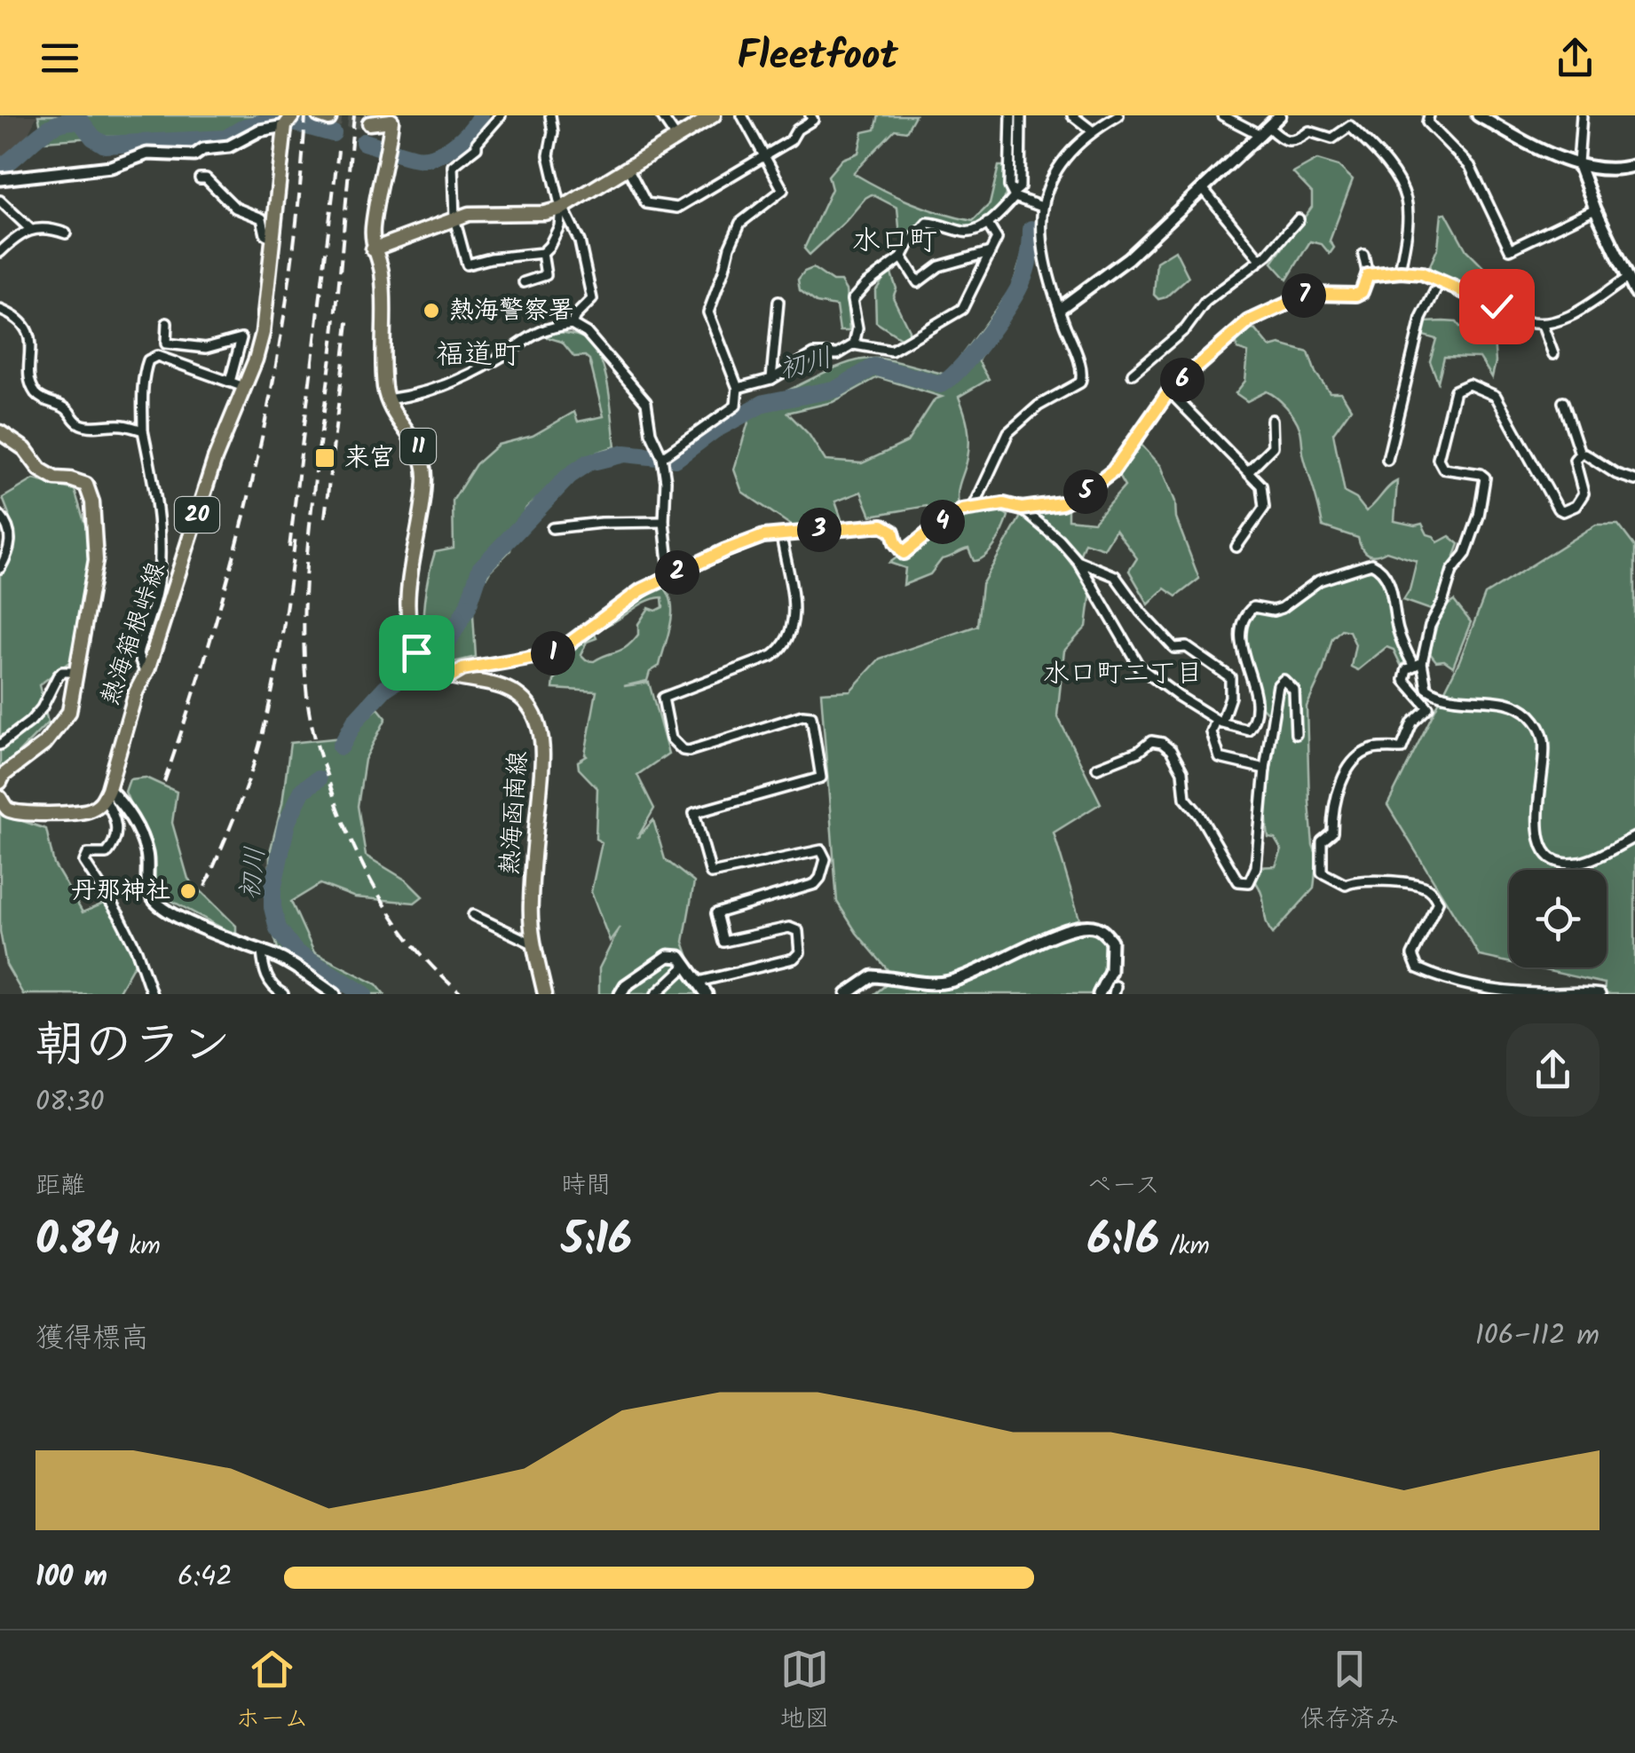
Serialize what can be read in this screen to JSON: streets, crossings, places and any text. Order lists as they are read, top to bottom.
{
  "streets": {
    "main road": [
      "11",
      "20",
      "熱海箱根峠線",
      "熱海函南線"
    ]
  },
  "districts": ["水口町", "福道町", "水口町二丁目"],
  "water": ["初川"],
  "places": {
    "other": ["熱海警察署", "丹那神社"],
    "transit": ["来宮"]
  },
  "page": {
    "header": "Fleetfoot",
    "pins": [
      "7",
      "6",
      "5",
      "4",
      "3",
      "2",
      "1"
    ],
    "heading": ["朝のラン", "08:30"],
    "stats": [
      ["距離", "0.84 km"],
      ["時間", "5:16"],
      ["ペース", "6:16 /km"]
    ],
    "chart": ["獲得標高", "106–112 m"],
    "list": [
      {
        "name": "100 m",
        "note": "6:42"
      }
    ],
    "tabs": ["ホーム", "地図", "保存済み"]
  }
}
